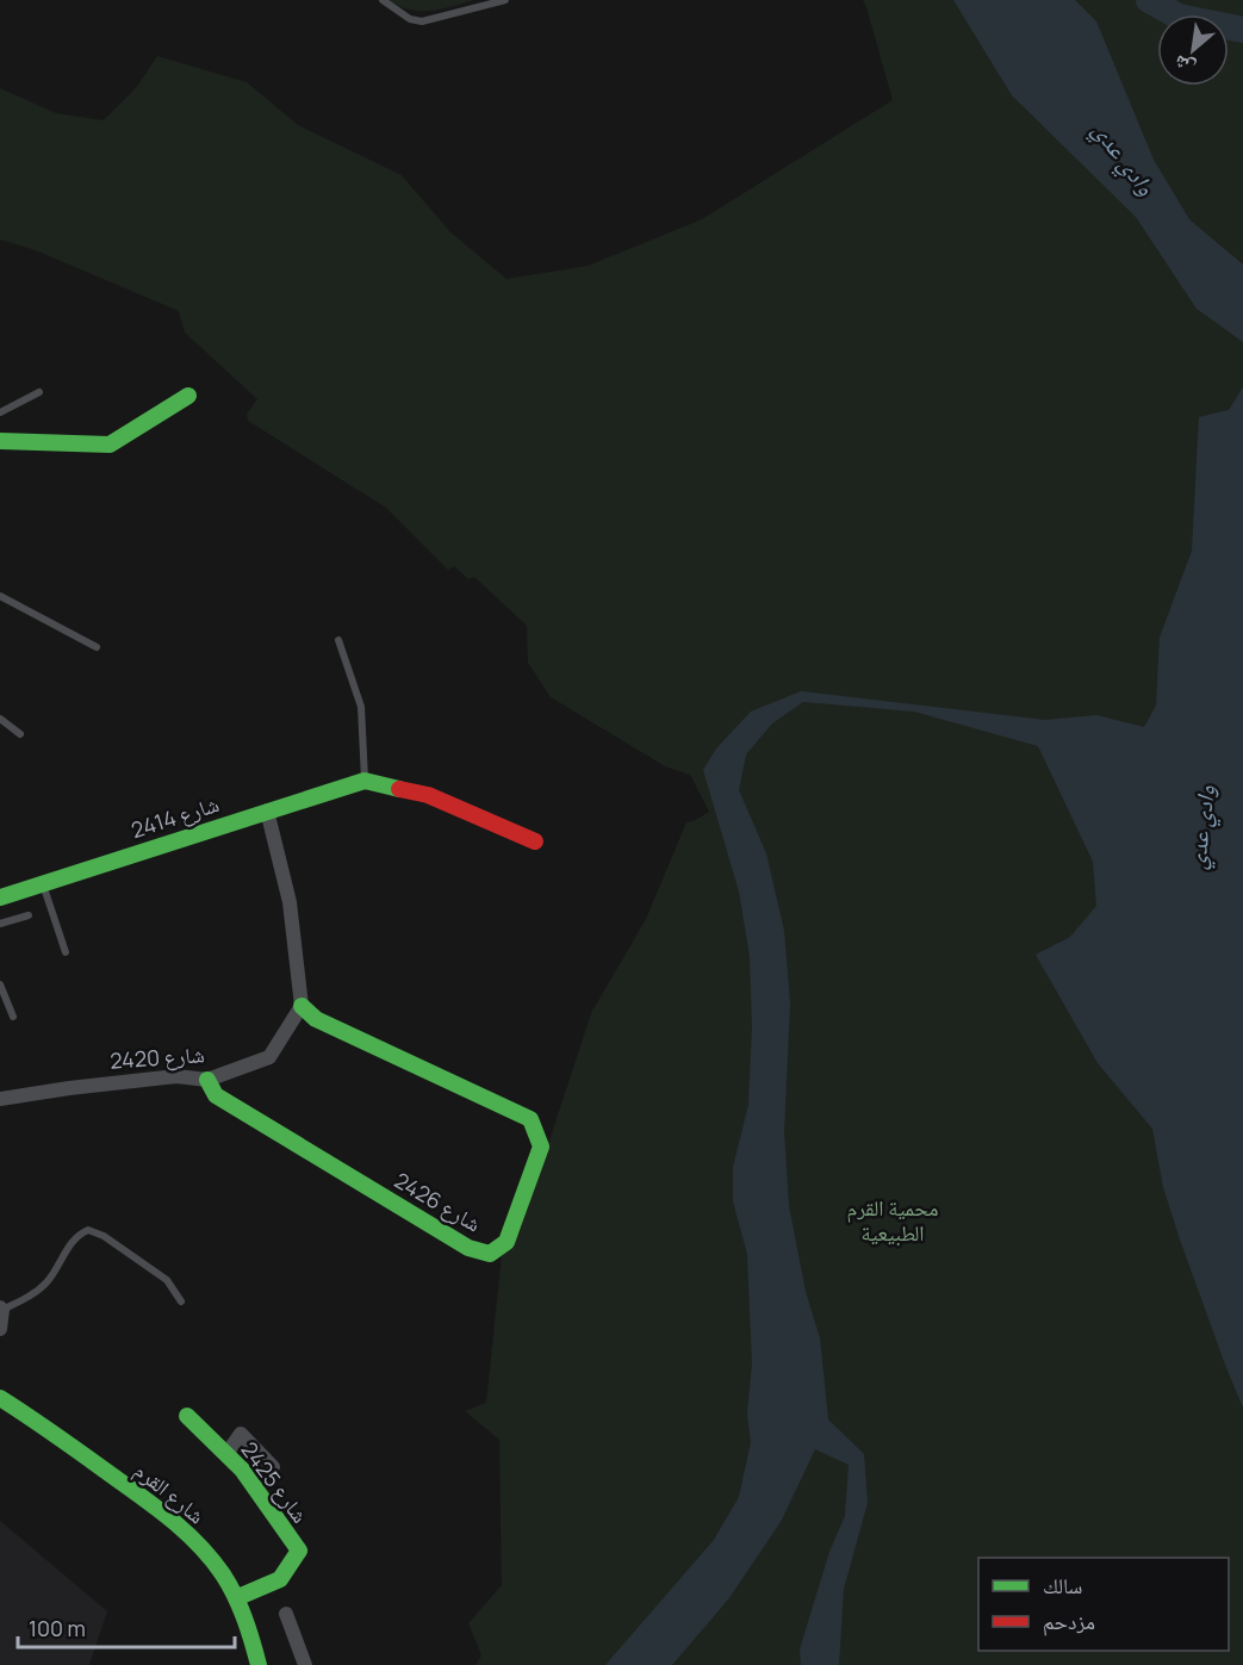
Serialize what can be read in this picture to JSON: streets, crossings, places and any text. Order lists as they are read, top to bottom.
{
  "streets": {
    "street": [
      "2414 شارع",
      "2420 شارع",
      "2426 شارع",
      "2425 شارع",
      "شارع القرم"
    ]
  },
  "crossings": [
    ["2420 شارع", "2426 شارع"],
    ["2425 شارع", "شارع القرم"]
  ],
  "water": ["وادي عدي"],
  "parks": ["محمية القرم الطبيعية"],
  "legend": ["سالك", "مزدحم"],
  "scale_bar": "100 m",
  "north": "bottom left"
}
